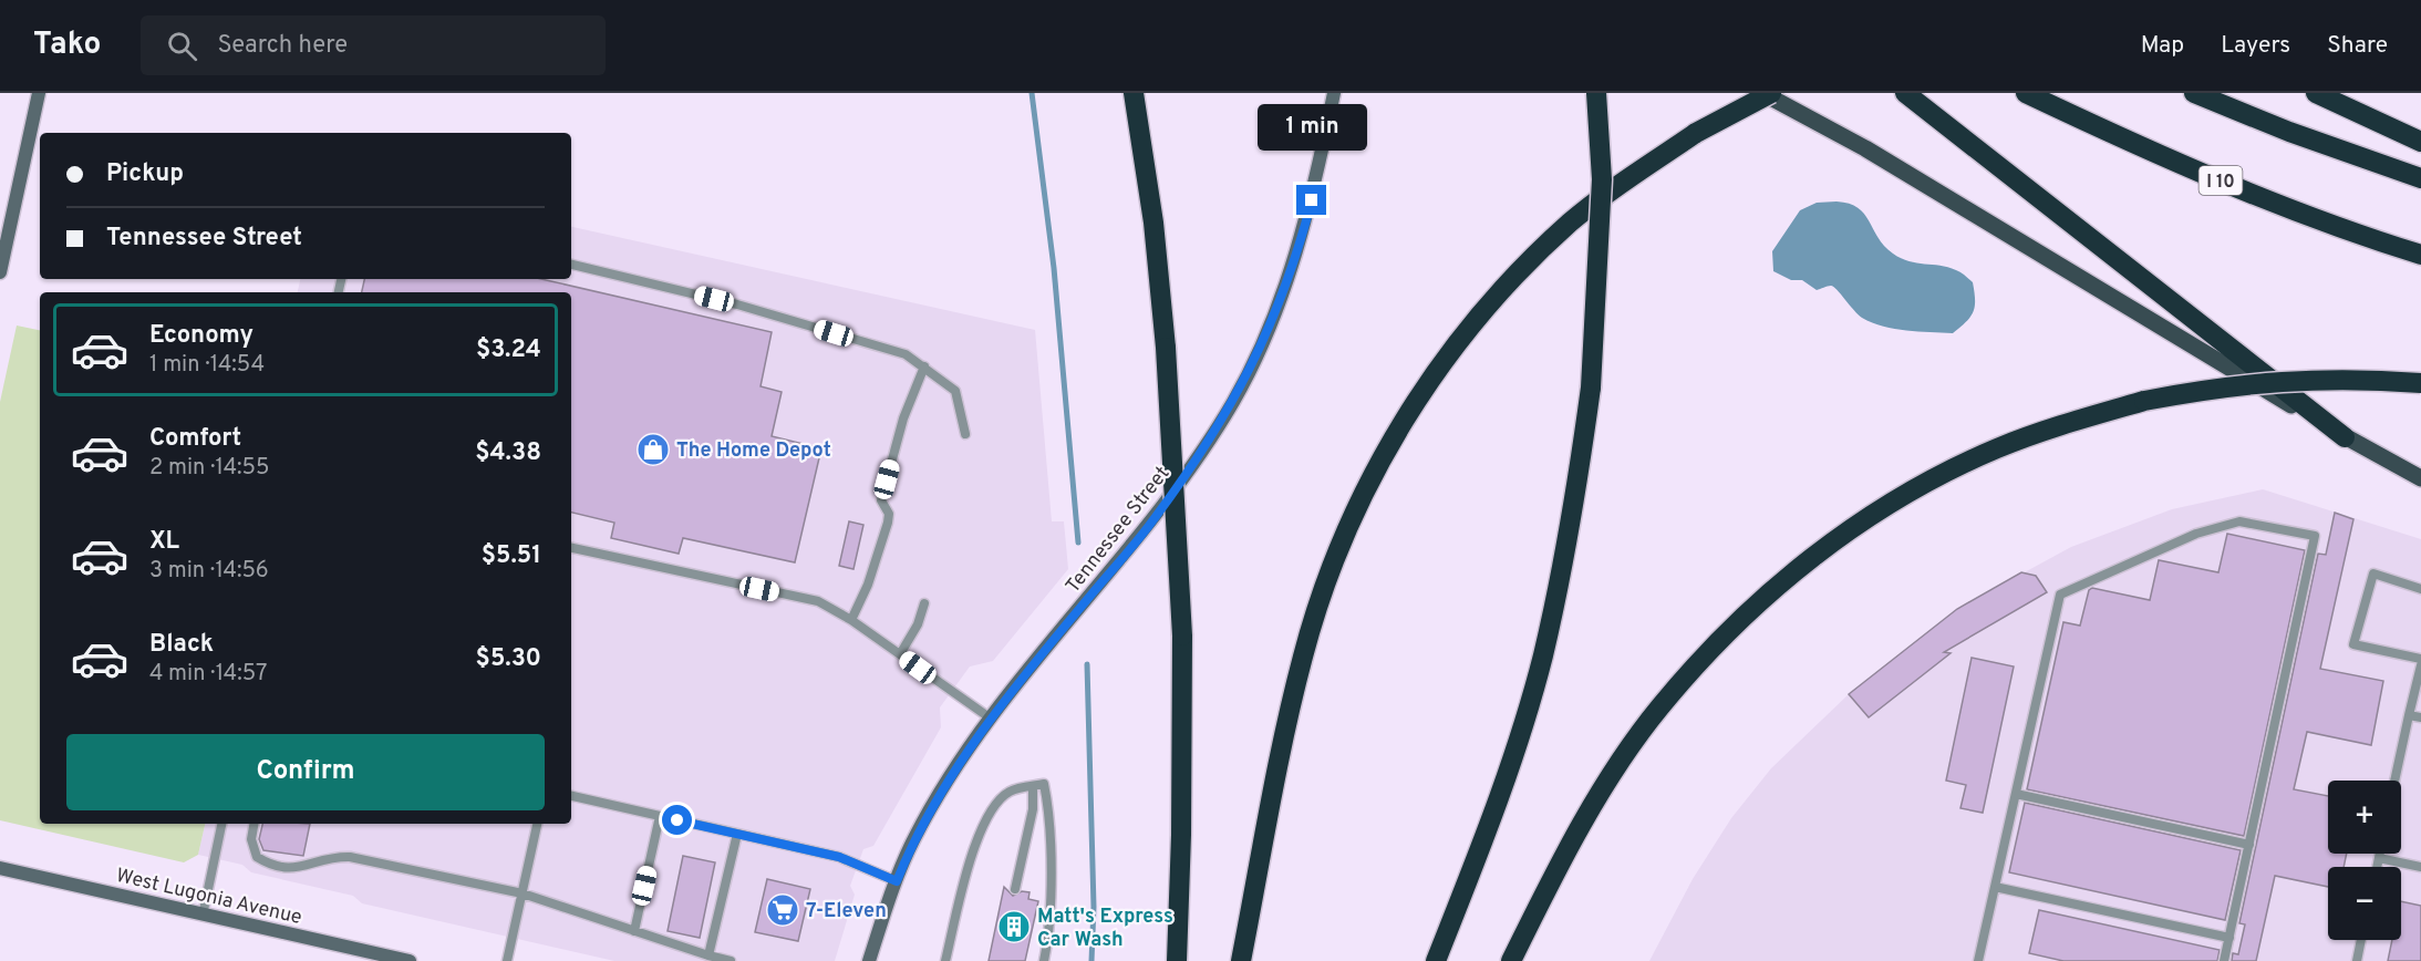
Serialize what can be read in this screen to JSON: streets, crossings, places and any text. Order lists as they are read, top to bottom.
{
  "streets": {
    "highway": ["I 10"],
    "main road": ["Tennessee Street", "West Lugonia Avenue"]
  },
  "places": {
    "shop": ["The Home Depot"],
    "supermarket": ["7-Eleven"],
    "building": ["Matt's Express Car Wash"]
  },
  "page": {
    "header": "Tako",
    "search": "Search here",
    "nav": ["Map", "Layers", "Share"],
    "bubble": "1 min",
    "banner": ["Pickup", "Tennessee Street"],
    "list": [
      {
        "name": "Economy",
        "note": "1 min · 14:54",
        "value": "$3.24"
      },
      {
        "name": "Comfort",
        "note": "2 min · 14:55",
        "value": "$4.38"
      },
      {
        "name": "XL",
        "note": "3 min · 14:56",
        "value": "$5.51"
      },
      {
        "name": "Black",
        "note": "4 min · 14:57",
        "value": "$5.30"
      }
    ],
    "buttons": "Confirm",
    "map_buttons": ["+", "−"]
  }
}
